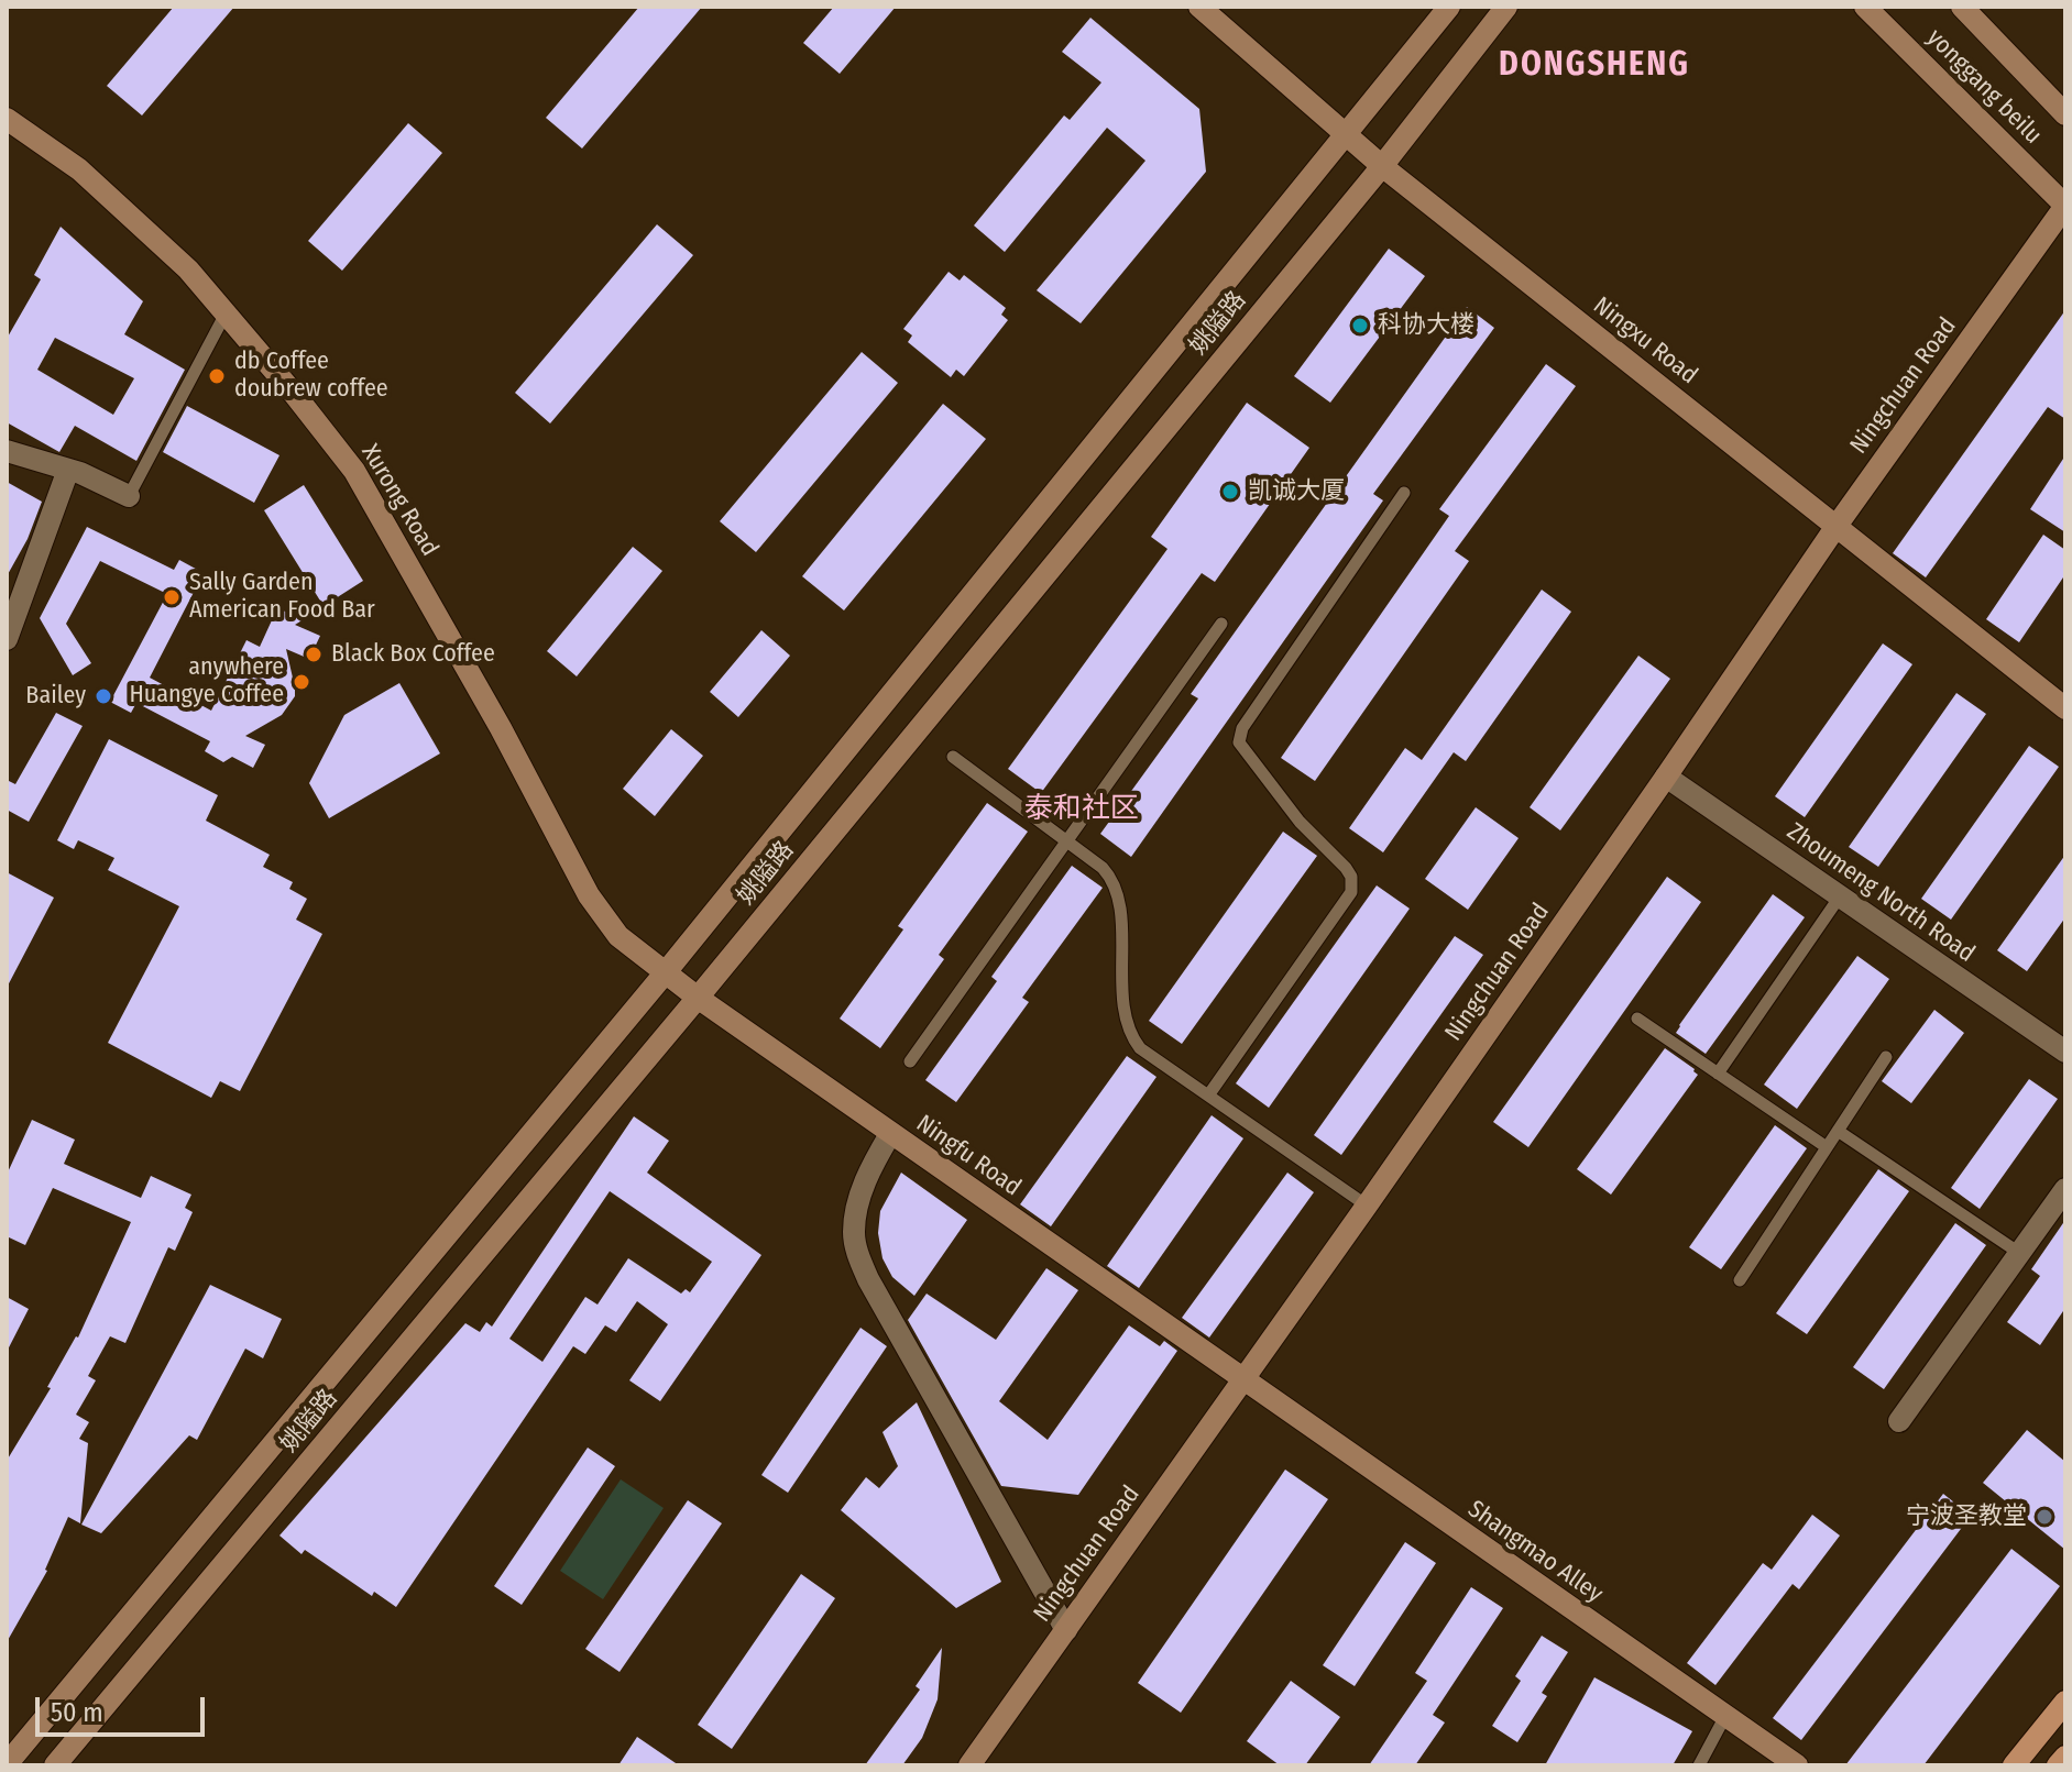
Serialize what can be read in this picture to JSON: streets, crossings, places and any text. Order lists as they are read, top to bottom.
{
  "streets": {
    "street": [
      "yonggang beilu",
      "姚隘路",
      "Ningxu Road",
      "Ningchuan Road",
      "Xurong Road",
      "Zhoumeng North Road",
      "Ningfu Road",
      "Shangmao Alley"
    ]
  },
  "crossings": [
    ["yonggang beilu", "Ningchuan Road"],
    ["姚隘路", "Ningxu Road"],
    ["姚隘路", "Xurong Road"],
    ["姚隘路", "Ningfu Road"],
    ["Ningxu Road", "Ningchuan Road"],
    ["Ningchuan Road", "Zhoumeng North Road"],
    ["Ningchuan Road", "Ningfu Road"],
    ["Ningchuan Road", "Shangmao Alley"],
    ["Xurong Road", "Ningfu Road"],
    ["Ningfu Road", "Shangmao Alley"]
  ],
  "districts": ["DONGSHENG", "泰和社区"],
  "places": [
    "科协大楼",
    "db Coffee doubrew coffee",
    "凯诚大厦",
    "Sally Garden American Food Bar",
    "Black Box Coffee",
    "anywhere Huangye Coffee",
    "Bailey",
    "宁波圣教堂"
  ],
  "scale_bar": "50 m"
}
